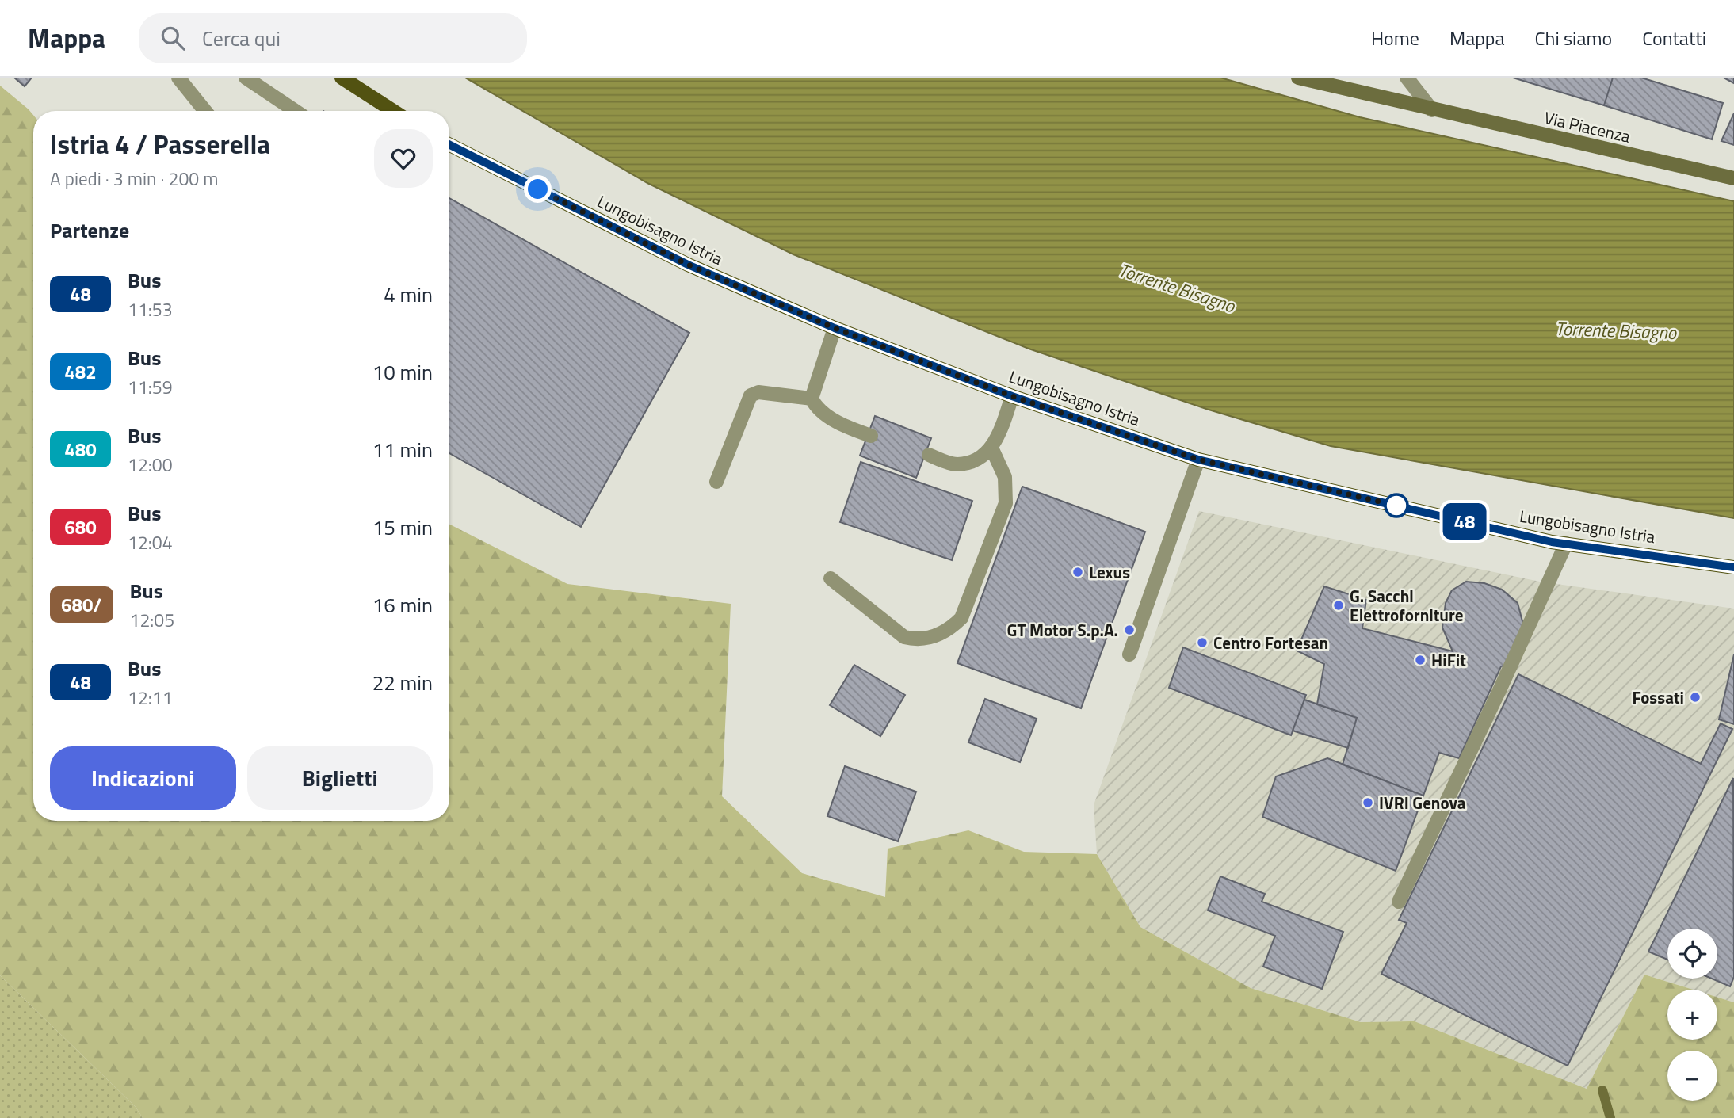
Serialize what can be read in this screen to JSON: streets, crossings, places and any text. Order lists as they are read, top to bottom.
{
  "streets": {
    "main road": ["Via Piacenza", "Lungobisagno Istria"]
  },
  "water": ["Torrente Bisagno"],
  "places": [
    "Lexus",
    "G. Sacchi Elettroforniture",
    "GT Motor S.p.A.",
    "Centro Fortesan",
    "HiFit",
    "Fossati",
    "IVRI Genova"
  ],
  "lines": ["bus line 48"],
  "page": {
    "header": "Mappa",
    "search": "Cerca qui",
    "nav": [
      "Home",
      "Mappa",
      "Chi siamo",
      "Contatti"
    ],
    "on_map": "48",
    "heading": [
      ["Istria 4 / Passerella", "A piedi · 3 min · 200 m"],
      "Partenze"
    ],
    "list": [
      {
        "mark": "48",
        "name": "Bus",
        "note": "11:53",
        "value": "4 min"
      },
      {
        "mark": "482",
        "name": "Bus",
        "note": "11:59",
        "value": "10 min"
      },
      {
        "mark": "480",
        "name": "Bus",
        "note": "12:00",
        "value": "11 min"
      },
      {
        "mark": "680",
        "name": "Bus",
        "note": "12:04",
        "value": "15 min"
      },
      {
        "mark": "680/",
        "name": "Bus",
        "note": "12:05",
        "value": "16 min"
      },
      {
        "mark": "48",
        "name": "Bus",
        "note": "12:11",
        "value": "22 min"
      }
    ],
    "buttons": ["Indicazioni", "Biglietti"],
    "map_buttons": ["+", "−"]
  }
}
